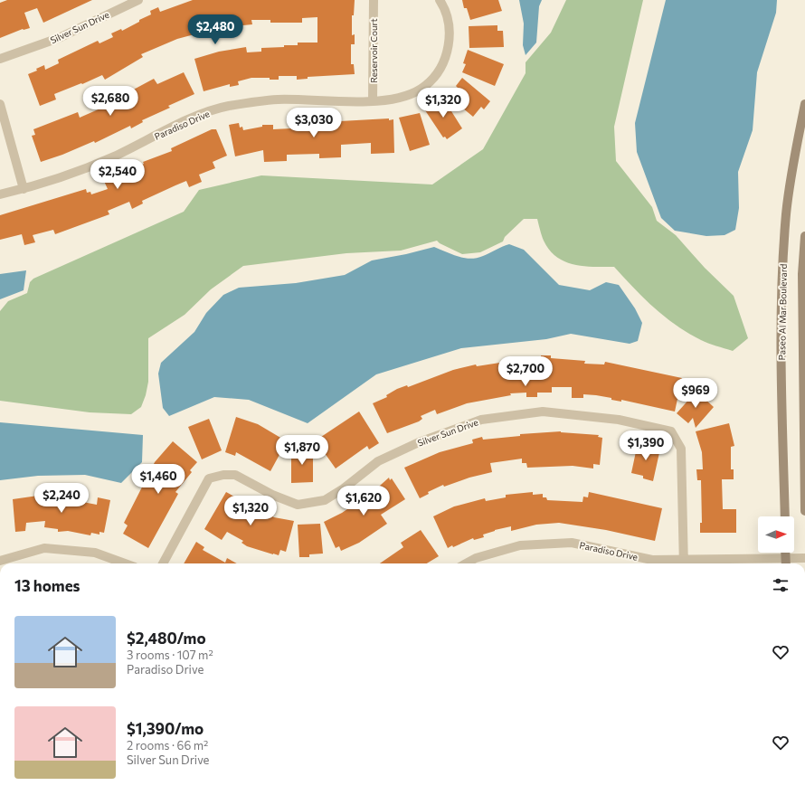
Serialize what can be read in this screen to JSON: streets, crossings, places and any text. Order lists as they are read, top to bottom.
{
  "streets": {
    "main road": ["Paseo Al Mar Boulevard"],
    "street": ["Silver Sun Drive", "Reservoir Court", "Paradiso Drive"]
  },
  "crossings": [
    ["Silver Sun Drive", "Paradiso Drive"],
    ["Reservoir Court", "Paradiso Drive"]
  ],
  "north": "right",
  "page": {
    "price": [
      "$2,480",
      "$2,680",
      "$1,320",
      "$3,030",
      "$2,540",
      "$2,700",
      "$969",
      "$1,390",
      "$1,870",
      "$1,460",
      "$2,240",
      "$1,620",
      "$1,320"
    ],
    "heading": "13 homes",
    "list": [
      {
        "name": "$2,480/mo",
        "note": "3 rooms · 107 m² · Paradiso Drive"
      },
      {
        "name": "$1,390/mo",
        "note": "2 rooms · 66 m² · Silver Sun Drive"
      }
    ]
  }
}
